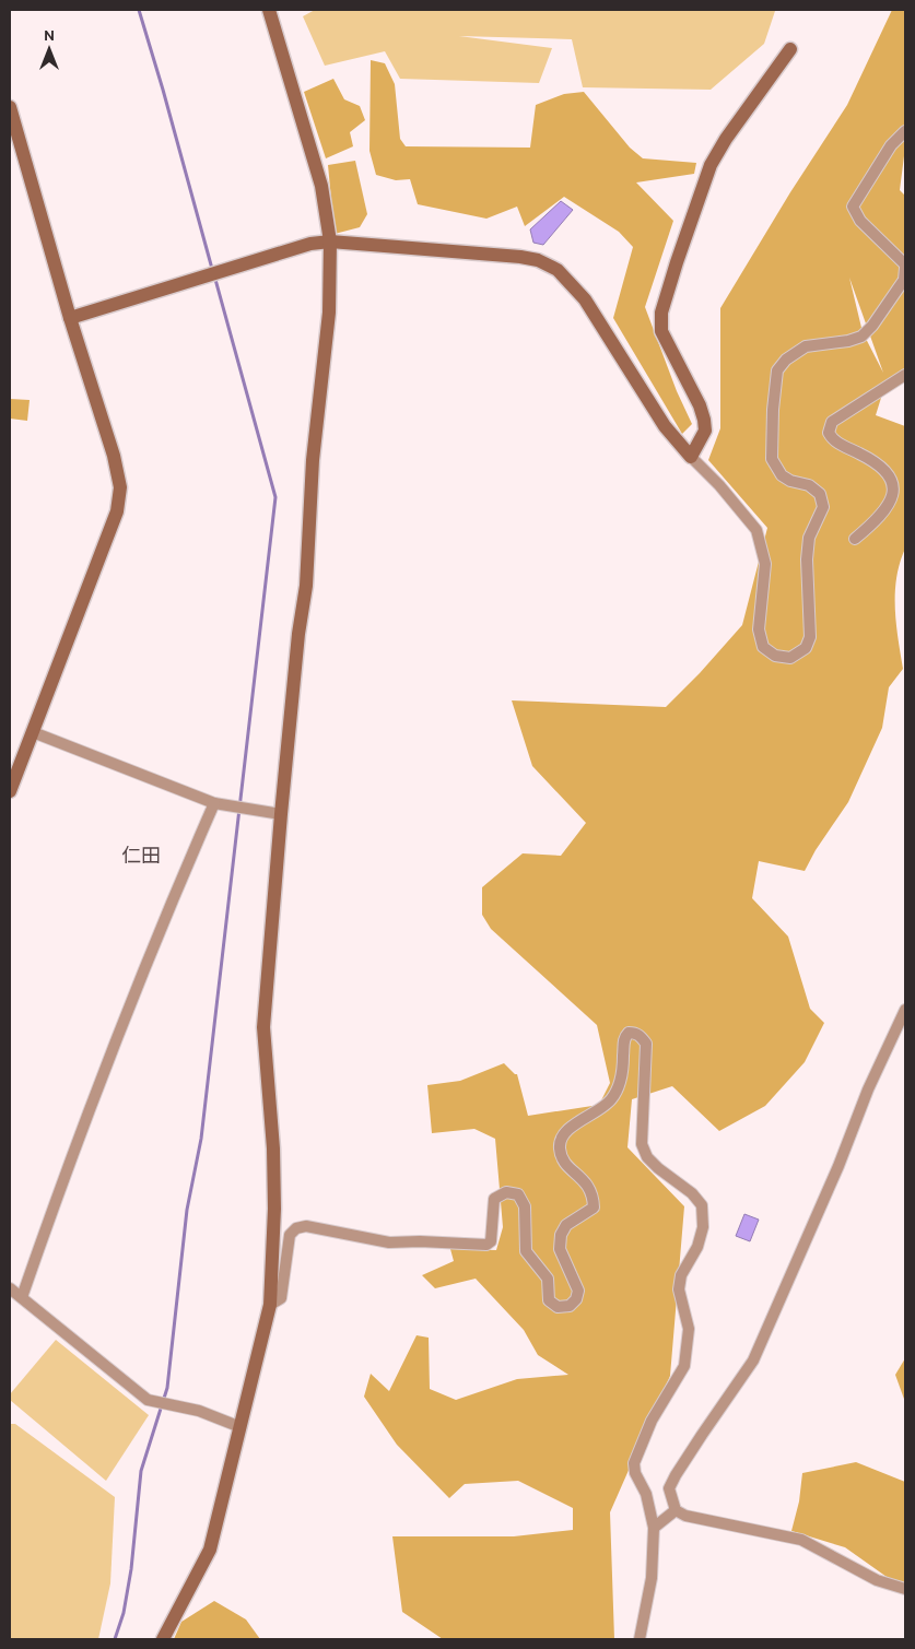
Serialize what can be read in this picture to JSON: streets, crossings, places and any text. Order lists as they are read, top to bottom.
{
  "districts": ["仁田"],
  "north": "top"
}
